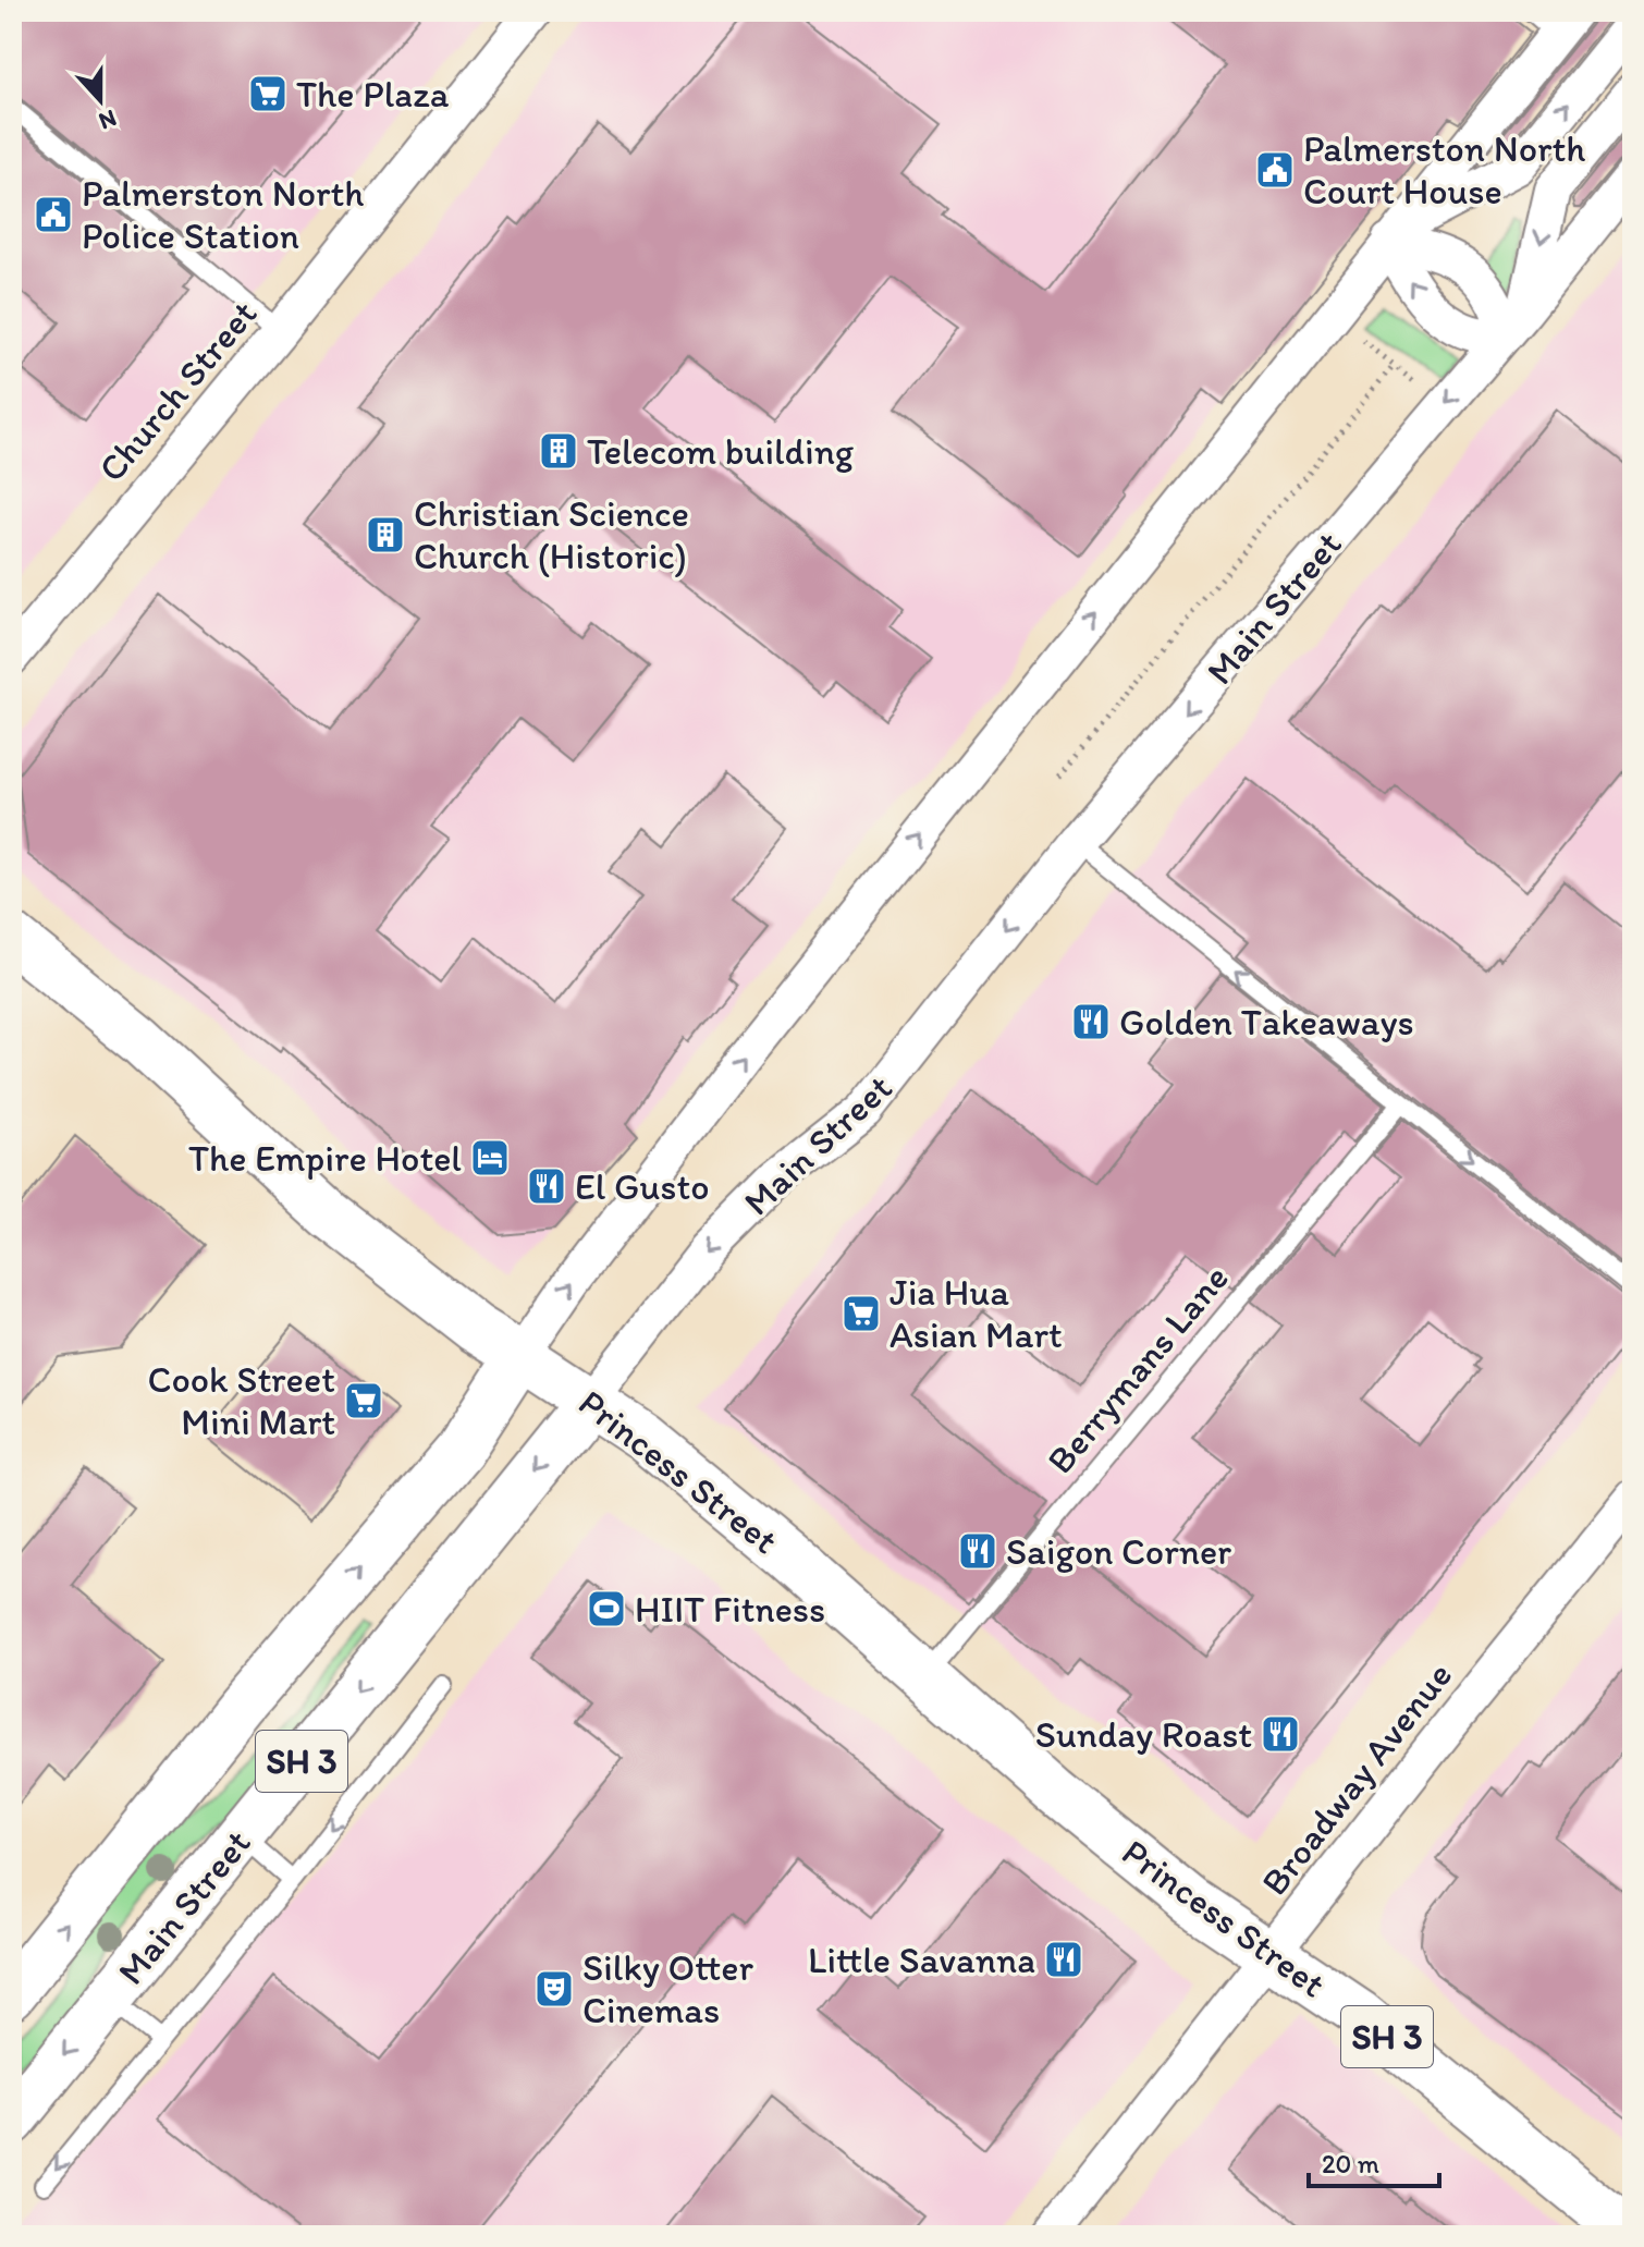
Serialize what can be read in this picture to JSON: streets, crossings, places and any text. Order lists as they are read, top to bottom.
{
  "streets": {
    "main road": ["Main Street", "Princess Street", "SH 3"],
    "street": ["Church Street", "Broadway Avenue"],
    "lane": ["Berrymans Lane"]
  },
  "crossings": [
    ["Main Street", "Princess Street"],
    ["Berrymans Lane", "Princess Street"],
    ["Princess Street", "SH 3"],
    ["Princess Street", "Broadway Avenue"]
  ],
  "places": {
    "supermarket": ["The Plaza", "Jia Hua Asian Mart", "Cook Street Mini Mart"],
    "public building": ["Palmerston North Court House", "Palmerston North Police Station"],
    "building": ["Telecom building", "Christian Science Church (Historic)"],
    "restaurant": [
      "Golden Takeaways",
      "El Gusto",
      "Saigon Corner",
      "Sunday Roast",
      "Little Savanna"
    ],
    "hotel": ["The Empire Hotel"],
    "sports": ["HIIT Fitness"],
    "theatre": ["Silky Otter Cinemas"]
  },
  "scale_bar": "20 m",
  "north": "bottom"
}
